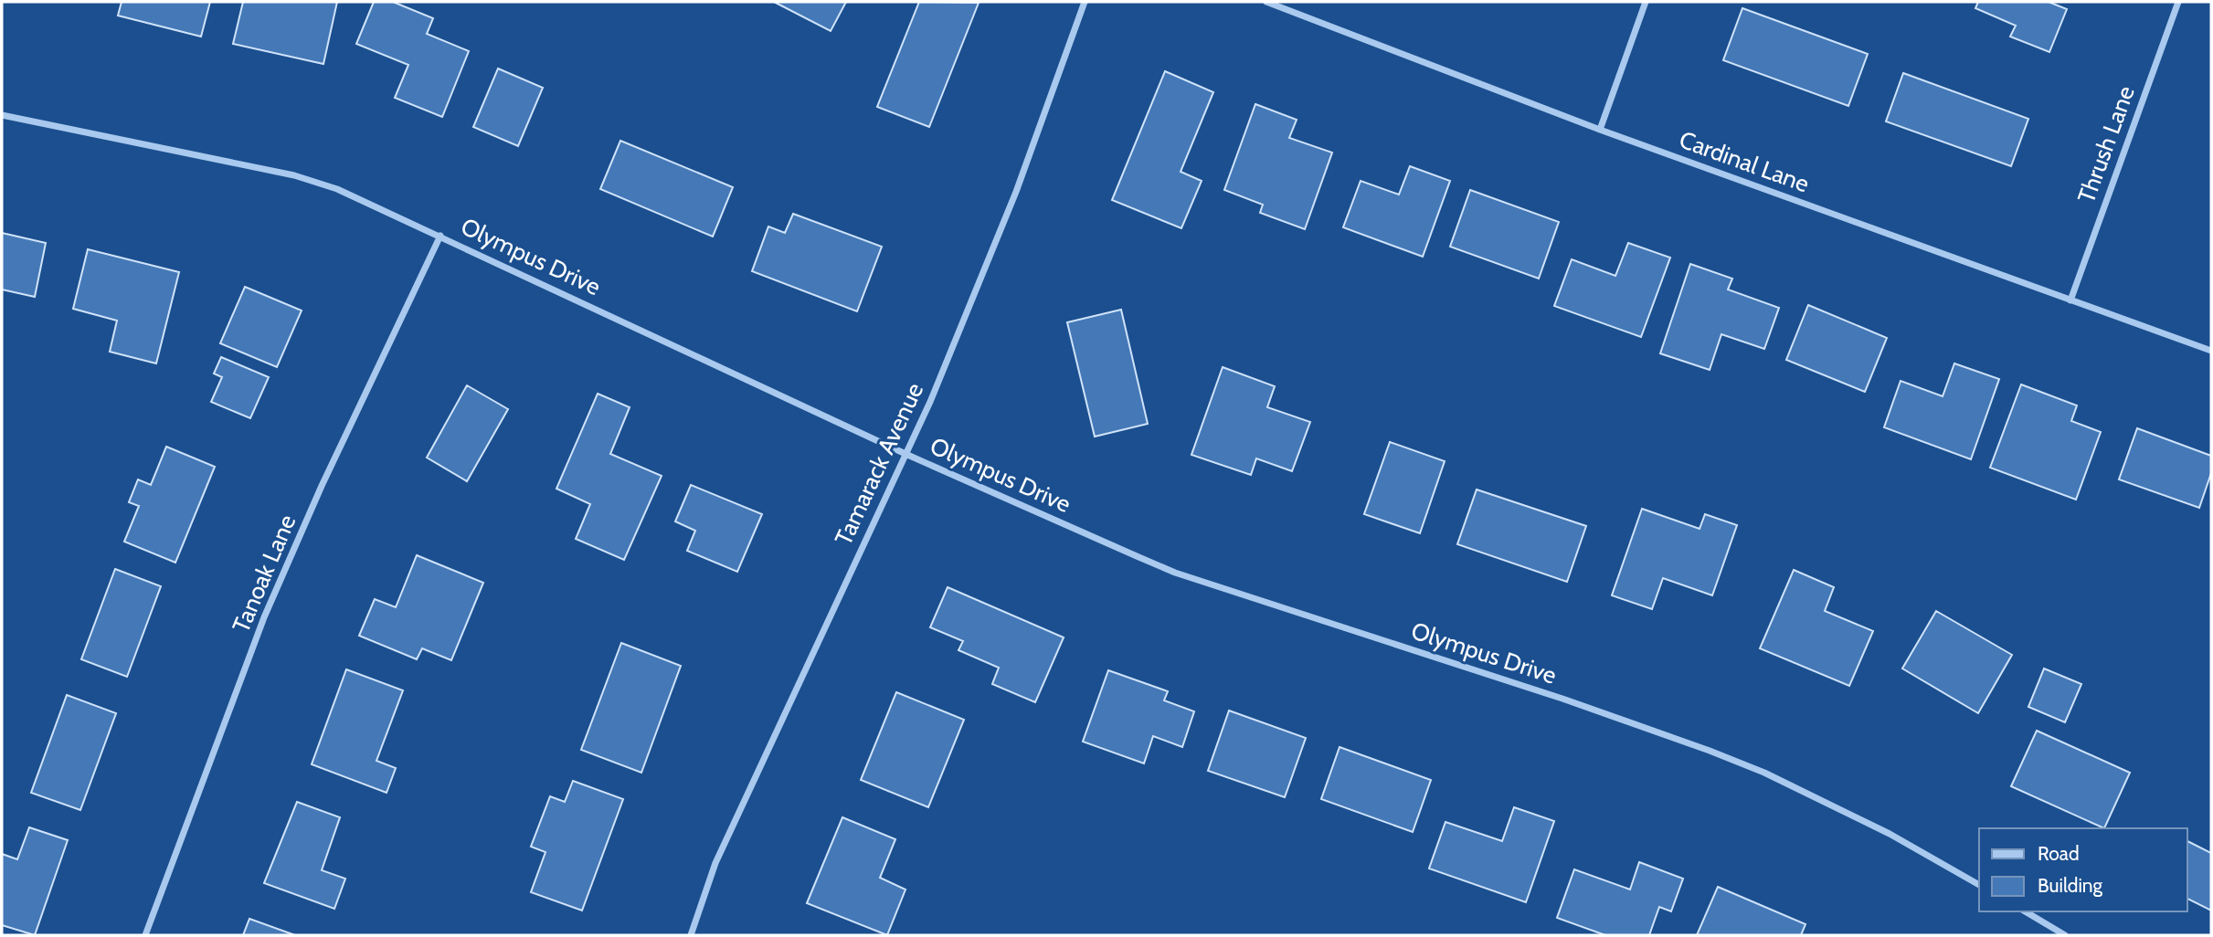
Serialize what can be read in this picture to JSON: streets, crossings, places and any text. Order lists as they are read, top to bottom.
{
  "streets": {
    "street": [
      "Thrush Lane",
      "Cardinal Lane",
      "Olympus Drive",
      "Tamarack Avenue",
      "Tanoak Lane"
    ]
  },
  "crossings": [
    ["Thrush Lane", "Cardinal Lane"],
    ["Olympus Drive", "Tamarack Avenue"],
    ["Olympus Drive", "Tanoak Lane"]
  ],
  "legend": ["Road", "Building"]
}
